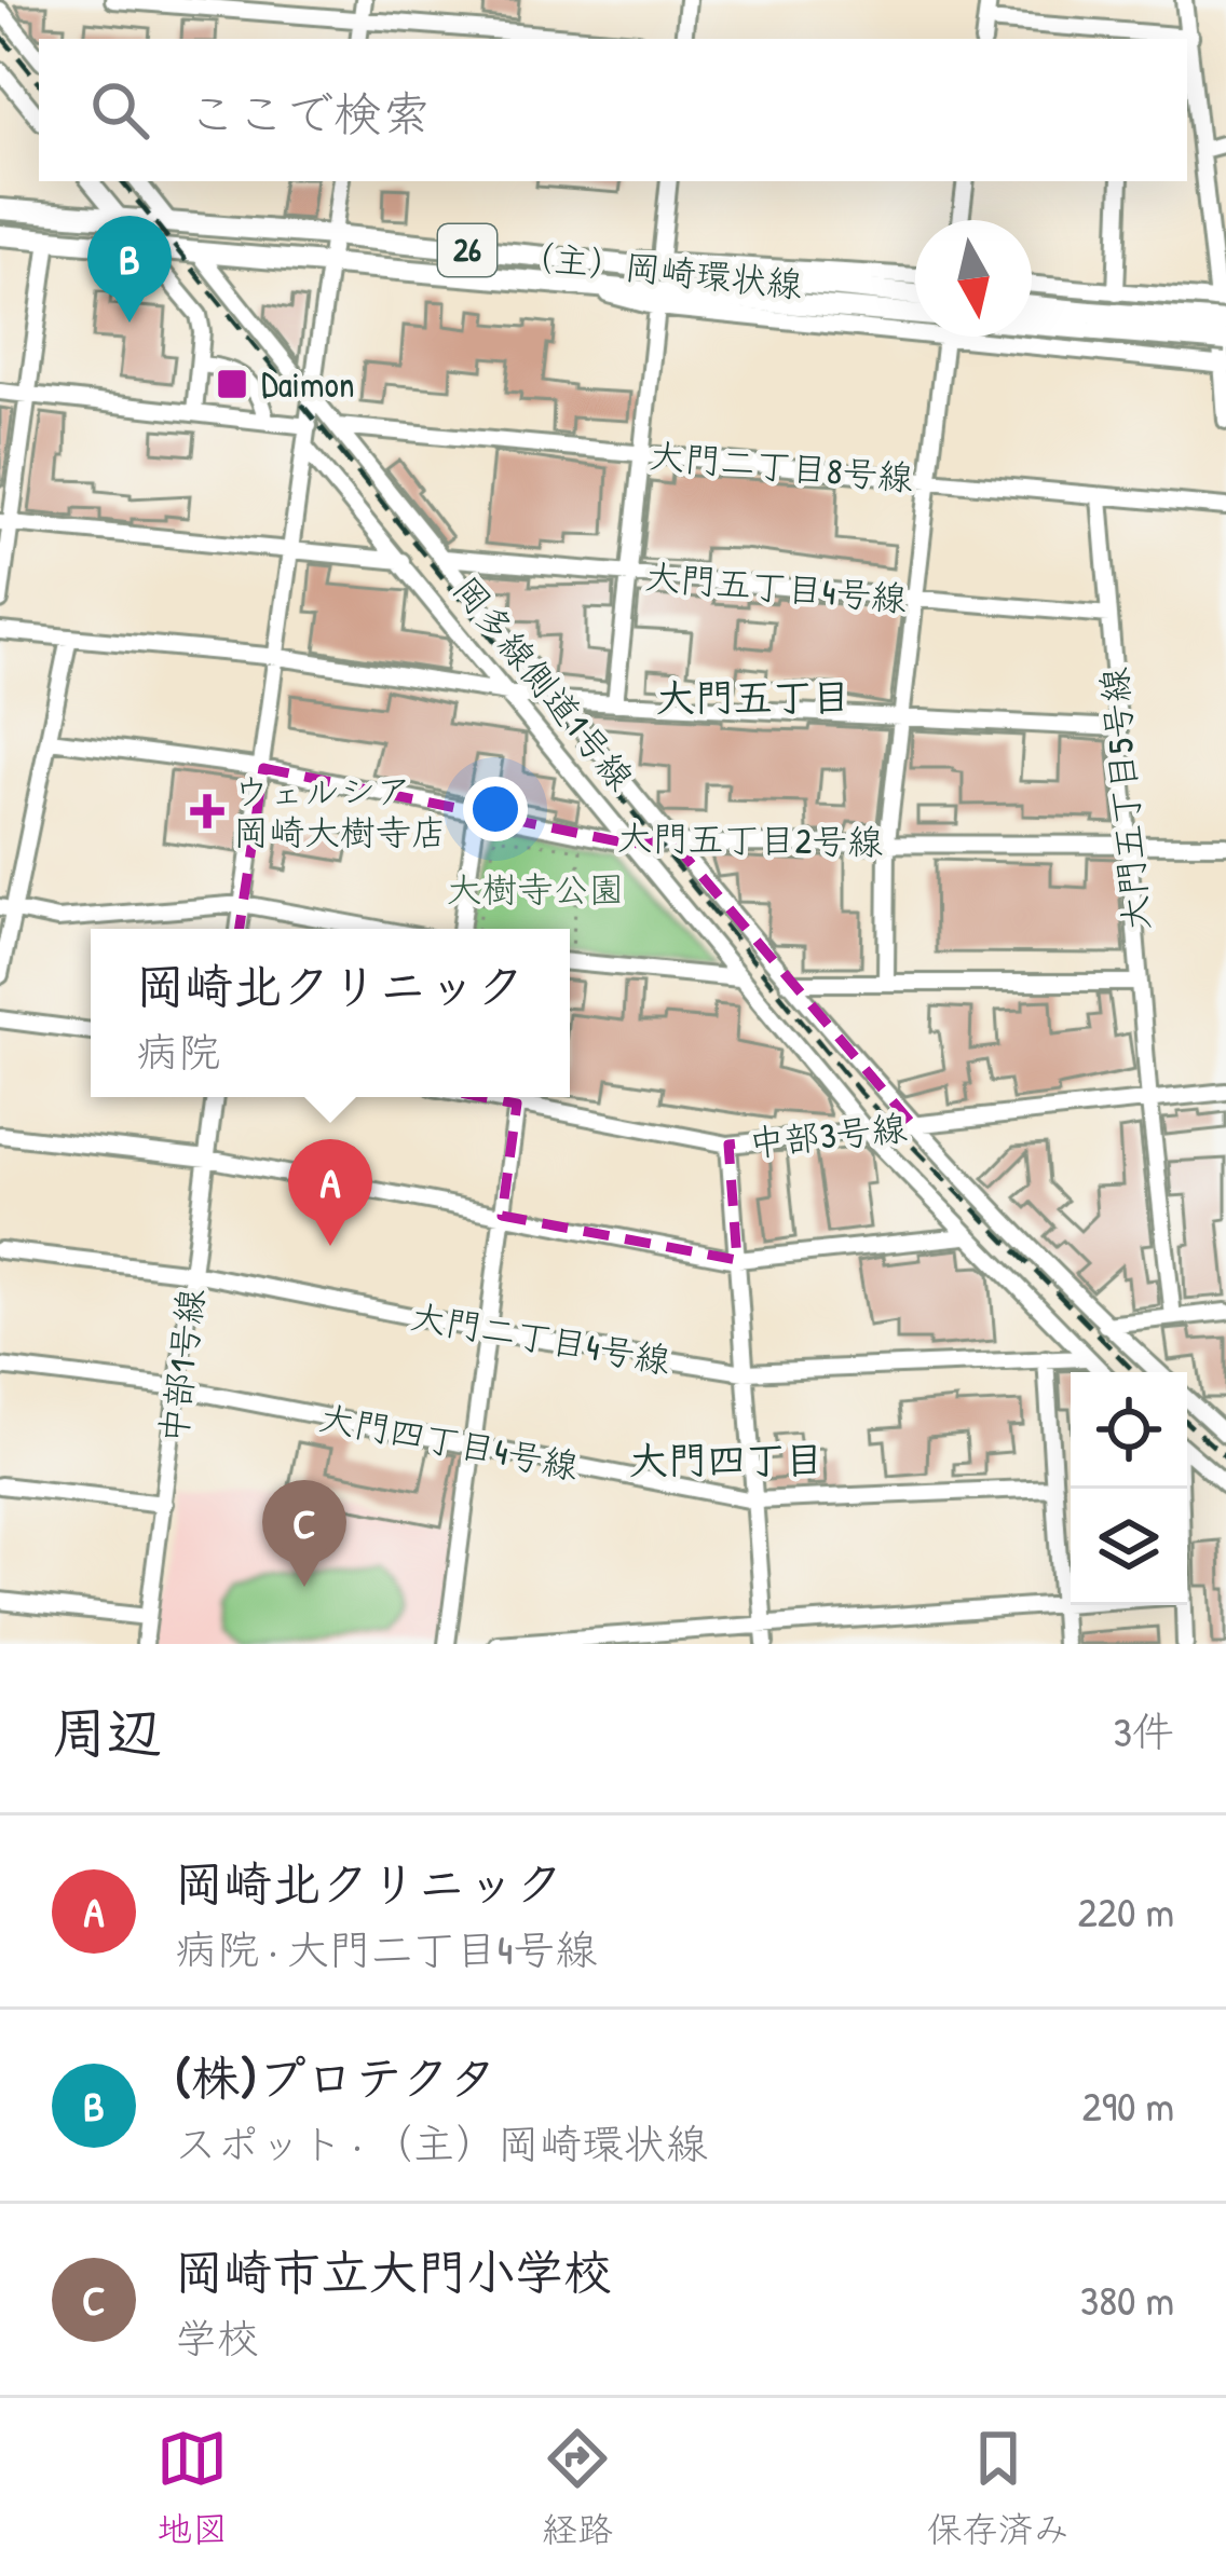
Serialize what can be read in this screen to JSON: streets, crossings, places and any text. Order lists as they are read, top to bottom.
{
  "streets": {
    "main road": ["26", "（主）岡崎環状線"],
    "street": [
      "大門二丁目8号線",
      "大門五丁目4号線",
      "岡多線側道1号線",
      "大門五丁目5号線",
      "大門五丁目2号線",
      "中部3号線",
      "大門二丁目4号線",
      "中部1号線",
      "大門四丁目4号線"
    ]
  },
  "crossings": [
    ["（主）岡崎環状線", "岡多線側道1号線"],
    ["大門二丁目8号線", "岡多線側道1号線"],
    ["大門二丁目8号線", "大門五丁目5号線"],
    ["大門五丁目4号線", "岡多線側道1号線"],
    ["大門五丁目4号線", "大門五丁目5号線"],
    ["岡多線側道1号線", "大門五丁目2号線"],
    ["岡多線側道1号線", "中部3号線"],
    ["大門五丁目5号線", "大門五丁目2号線"],
    ["大門五丁目5号線", "中部3号線"],
    ["大門二丁目4号線", "中部1号線"],
    ["中部1号線", "大門四丁目4号線"]
  ],
  "districts": ["大門五丁目", "大門四丁目"],
  "parks": ["大樹寺公園"],
  "places": {
    "transit": ["Daimon"],
    "health": ["ウェルシア 岡崎大樹寺店"]
  },
  "north": "bottom",
  "page": {
    "search": "ここで検索",
    "pins": ["B", "A", "C"],
    "popup": ["岡崎北クリニック", "病院"],
    "heading": ["周辺", "3件"],
    "list": [
      {
        "mark": "A",
        "name": "岡崎北クリニック",
        "note": "病院 · 大門二丁目4号線",
        "value": "220 m"
      },
      {
        "mark": "B",
        "name": "(株)プロテクタ",
        "note": "スポット · （主）岡崎環状線",
        "value": "290 m"
      },
      {
        "mark": "C",
        "name": "岡崎市立大門小学校",
        "note": "学校",
        "value": "380 m"
      }
    ],
    "nav": ["地図", "経路", "保存済み"]
  }
}
